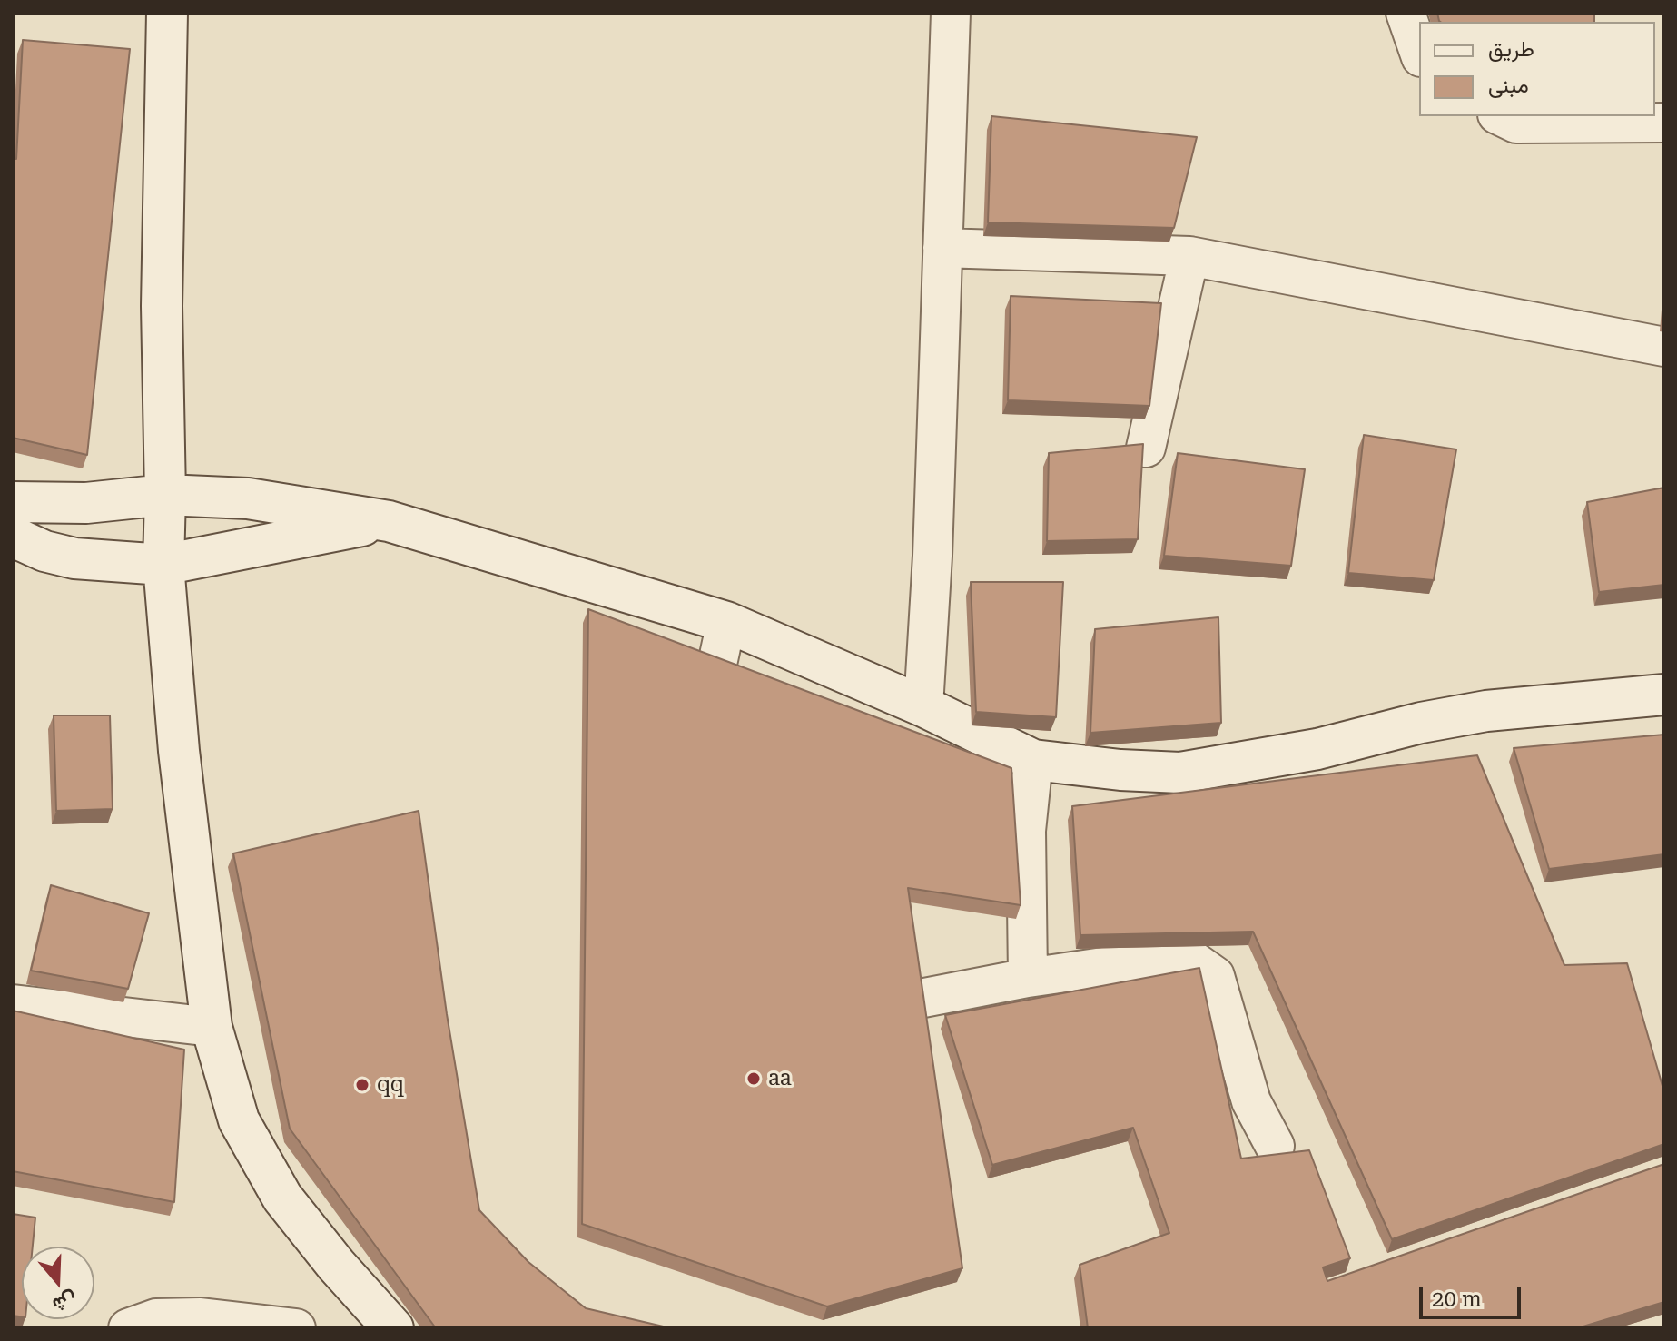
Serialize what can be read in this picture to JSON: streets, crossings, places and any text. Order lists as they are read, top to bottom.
{
  "places": ["aa", "qq"],
  "legend": ["طريق", "مبنى"],
  "scale_bar": "20 m",
  "north": "bottom"
}
